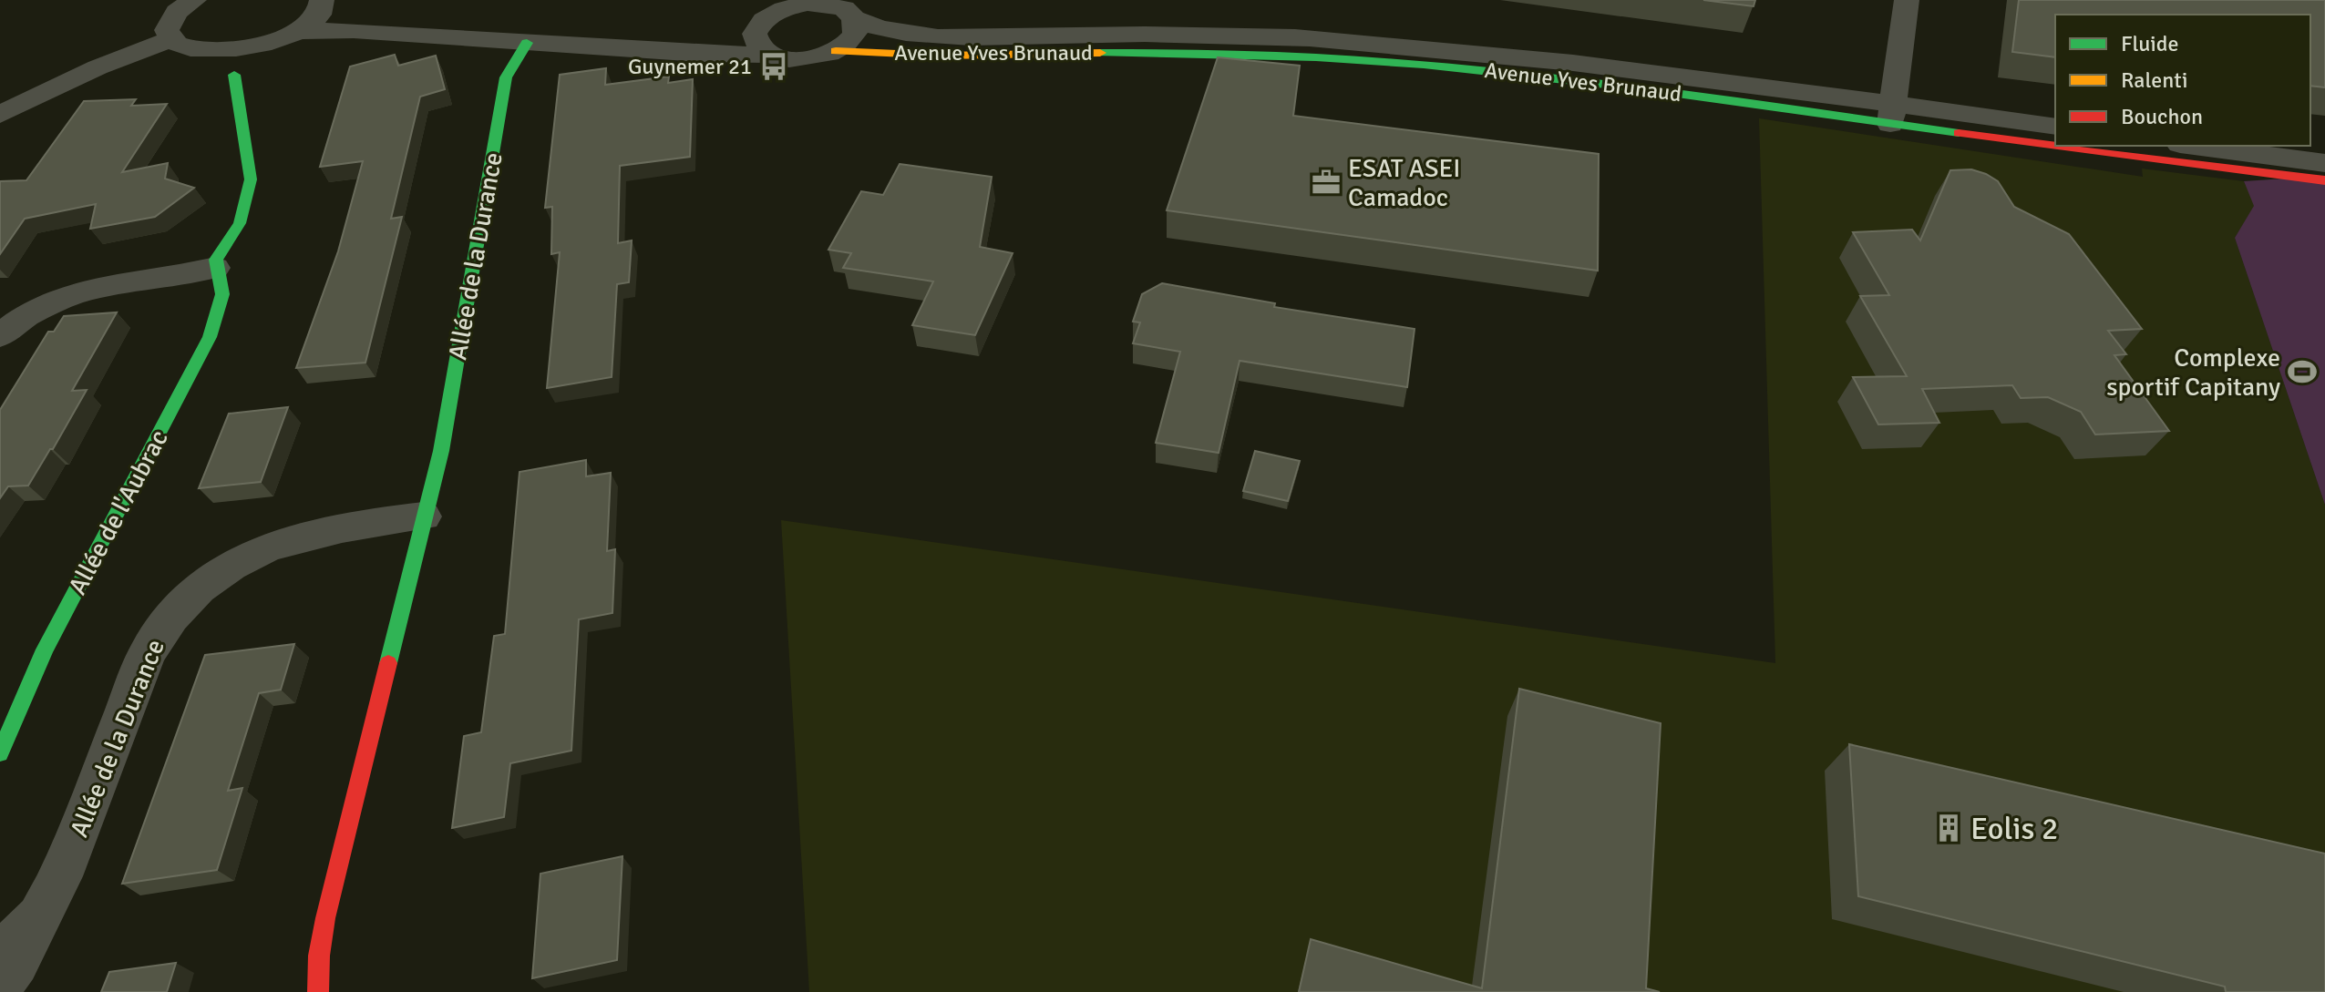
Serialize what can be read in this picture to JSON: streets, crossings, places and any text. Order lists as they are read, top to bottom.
{
  "streets": {
    "street": ["Avenue Yves Brunaud", "Allée de la Durance", "Allée de l'Aubrac"]
  },
  "places": {
    "bus stop": ["Guynemer 21"],
    "office": ["ESAT ASEI Camadoc"],
    "sports": ["Complexe sportif Capitany"],
    "building": ["Eolis 2"]
  },
  "legend": ["Fluide", "Ralenti", "Bouchon"]
}
